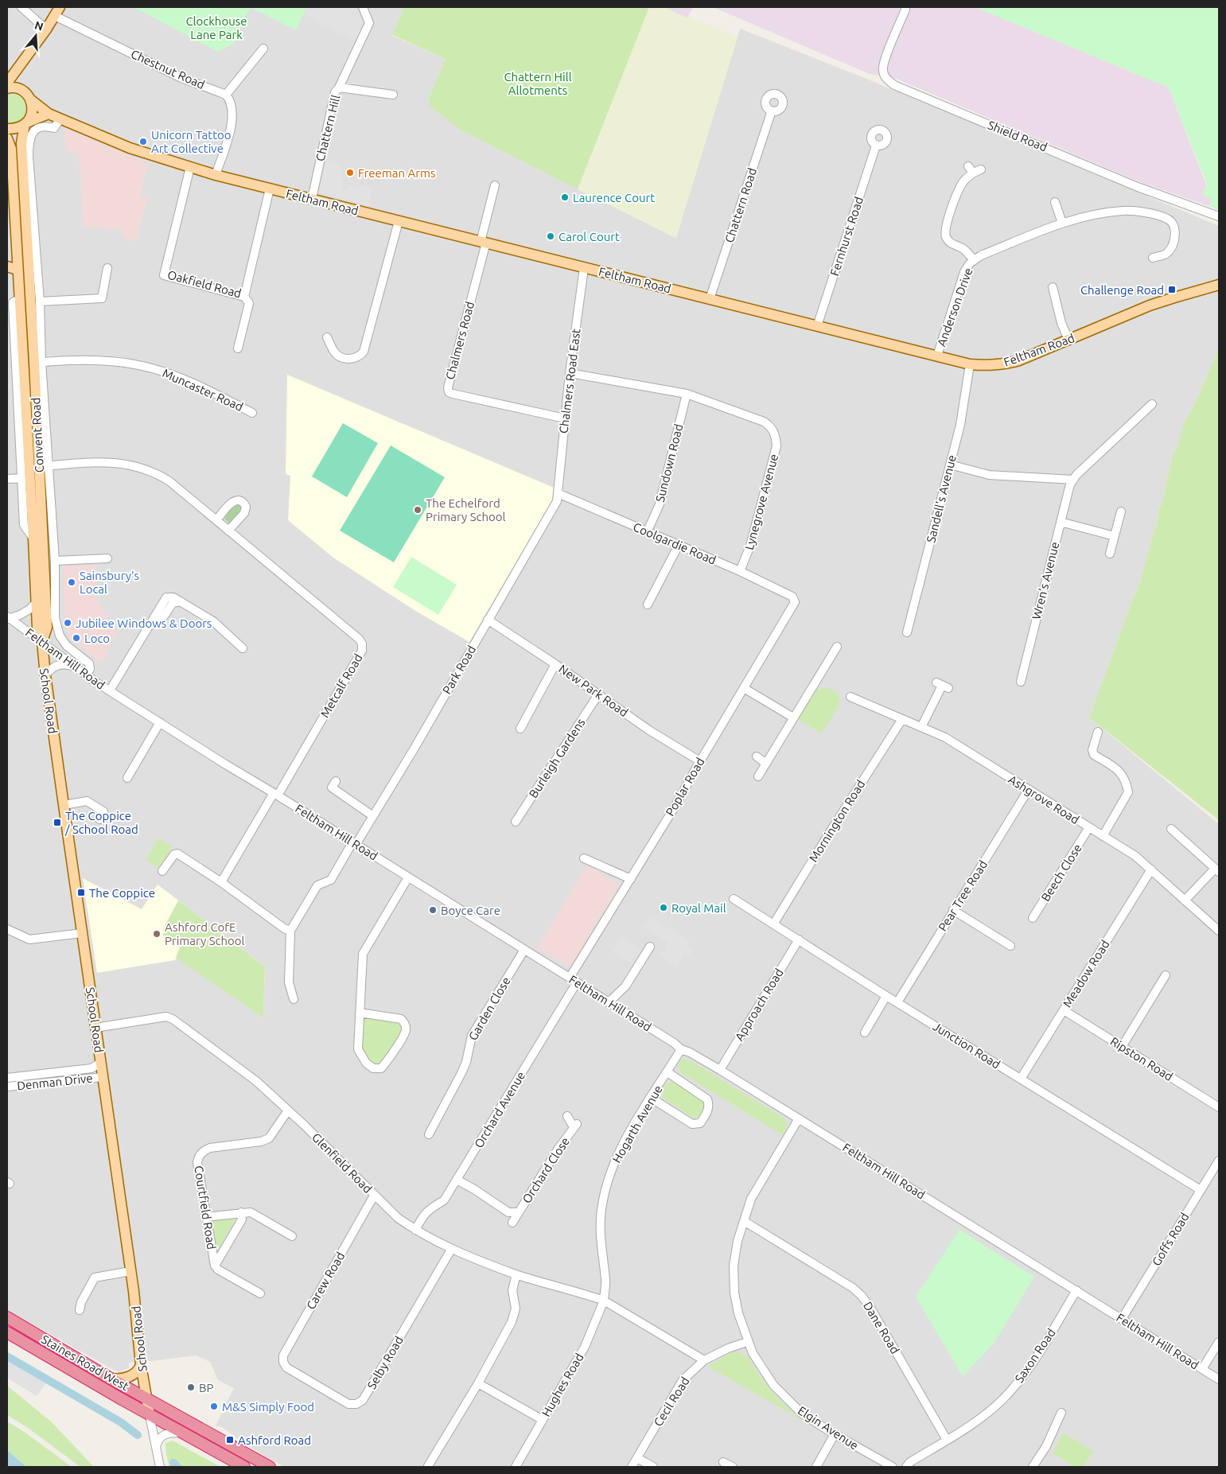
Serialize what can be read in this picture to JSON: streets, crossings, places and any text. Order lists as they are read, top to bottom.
{
  "streets": {
    "highway": ["Staines Road West"],
    "main road": ["Feltham Road", "Convent Road", "School Road"],
    "street": [
      "Chestnut Road",
      "Chattern Hill",
      "Shield Road",
      "Chattern Road",
      "Fernhurst Road",
      "Oakfield Road",
      "Anderson Drive",
      "Chalmers Road",
      "Chalmers Road East",
      "Muncaster Road",
      "Sundown Road",
      "Sandell's Avenue",
      "Lynegrove Avenue",
      "Coolgardie Road",
      "Wren's Avenue",
      "Feltham Hill Road",
      "Park Road",
      "Metcalf Road",
      "New Park Road",
      "Burleigh Gardens",
      "Poplar Road",
      "Ashgrove Road",
      "Mornington Road",
      "Beech Close",
      "Pear Tree Road",
      "Meadow Road",
      "Approach Road",
      "Garden Close",
      "Junction Road",
      "Ripston Road",
      "Denman Drive",
      "Orchard Avenue",
      "Hogarth Avenue",
      "Glenfield Road",
      "Orchard Close",
      "Courtfield Road",
      "Goffs Road",
      "Carew Road",
      "Dane Road",
      "Saxon Road",
      "Selby Road",
      "Hughes Road",
      "Cecil Road",
      "Elgin Avenue"
    ]
  },
  "crossings": [
    ["Chattern Hill", "Feltham Road"],
    ["Feltham Road", "Chattern Road"],
    ["Feltham Road", "Fernhurst Road"],
    ["Feltham Road", "Oakfield Road"],
    ["Feltham Road", "Anderson Drive"],
    ["Feltham Road", "Chalmers Road"],
    ["Feltham Road", "Chalmers Road East"],
    ["Feltham Road", "Convent Road"],
    ["Feltham Road", "Sandell's Avenue"],
    ["Chalmers Road", "Chalmers Road East"],
    ["Chalmers Road East", "Lynegrove Avenue"],
    ["Chalmers Road East", "Coolgardie Road"],
    ["Chalmers Road East", "Park Road"],
    ["Muncaster Road", "Convent Road"],
    ["Convent Road", "Feltham Hill Road"],
    ["Convent Road", "Metcalf Road"],
    ["Convent Road", "School Road"],
    ["Sundown Road", "Lynegrove Avenue"],
    ["Sundown Road", "Coolgardie Road"],
    ["Lynegrove Avenue", "Coolgardie Road"],
    ["Coolgardie Road", "Park Road"],
    ["Coolgardie Road", "Poplar Road"],
    ["Feltham Hill Road", "Park Road"],
    ["Feltham Hill Road", "Metcalf Road"],
    ["Feltham Hill Road", "School Road"],
    ["Feltham Hill Road", "Poplar Road"],
    ["Feltham Hill Road", "Approach Road"],
    ["Feltham Hill Road", "Garden Close"],
    ["Feltham Hill Road", "Orchard Avenue"],
    ["Feltham Hill Road", "Hogarth Avenue"],
    ["Feltham Hill Road", "Goffs Road"],
    ["Feltham Hill Road", "Saxon Road"],
    ["Feltham Hill Road", "Elgin Avenue"],
    ["Park Road", "New Park Road"],
    ["New Park Road", "Burleigh Gardens"],
    ["New Park Road", "Poplar Road"],
    ["School Road", "Denman Drive"],
    ["School Road", "Glenfield Road"],
    ["School Road", "Staines Road West"],
    ["Poplar Road", "Orchard Avenue"],
    ["Ashgrove Road", "Mornington Road"],
    ["Ashgrove Road", "Beech Close"],
    ["Ashgrove Road", "Pear Tree Road"],
    ["Ashgrove Road", "Meadow Road"],
    ["Mornington Road", "Junction Road"],
    ["Pear Tree Road", "Junction Road"],
    ["Meadow Road", "Junction Road"],
    ["Meadow Road", "Ripston Road"],
    ["Approach Road", "Junction Road"],
    ["Junction Road", "Goffs Road"],
    ["Orchard Avenue", "Glenfield Road"],
    ["Orchard Avenue", "Orchard Close"],
    ["Hogarth Avenue", "Glenfield Road"],
    ["Hogarth Avenue", "Hughes Road"],
    ["Glenfield Road", "Courtfield Road"],
    ["Glenfield Road", "Carew Road"],
    ["Glenfield Road", "Selby Road"],
    ["Glenfield Road", "Hughes Road"],
    ["Carew Road", "Selby Road"],
    ["Dane Road", "Saxon Road"],
    ["Dane Road", "Elgin Avenue"],
    ["Cecil Road", "Elgin Avenue"]
  ],
  "parks": ["Clockhouse Lane Park", "Chattern Hill Allotments"],
  "places": {
    "other": [
      "Unicorn Tattoo Art Collective",
      "Freeman Arms",
      "Laurence Court",
      "Carol Court",
      "The Echelford Primary School",
      "Sainsbury's Local",
      "Jubilee Windows & Doors",
      "Loco",
      "Royal Mail",
      "Boyce Care",
      "Ashford CofE Primary School",
      "BP",
      "M&S Simply Food"
    ],
    "transit": [
      "Challenge Road",
      "The Coppice / School Road",
      "The Coppice",
      "Ashford Road"
    ]
  },
  "north": "top"
}
